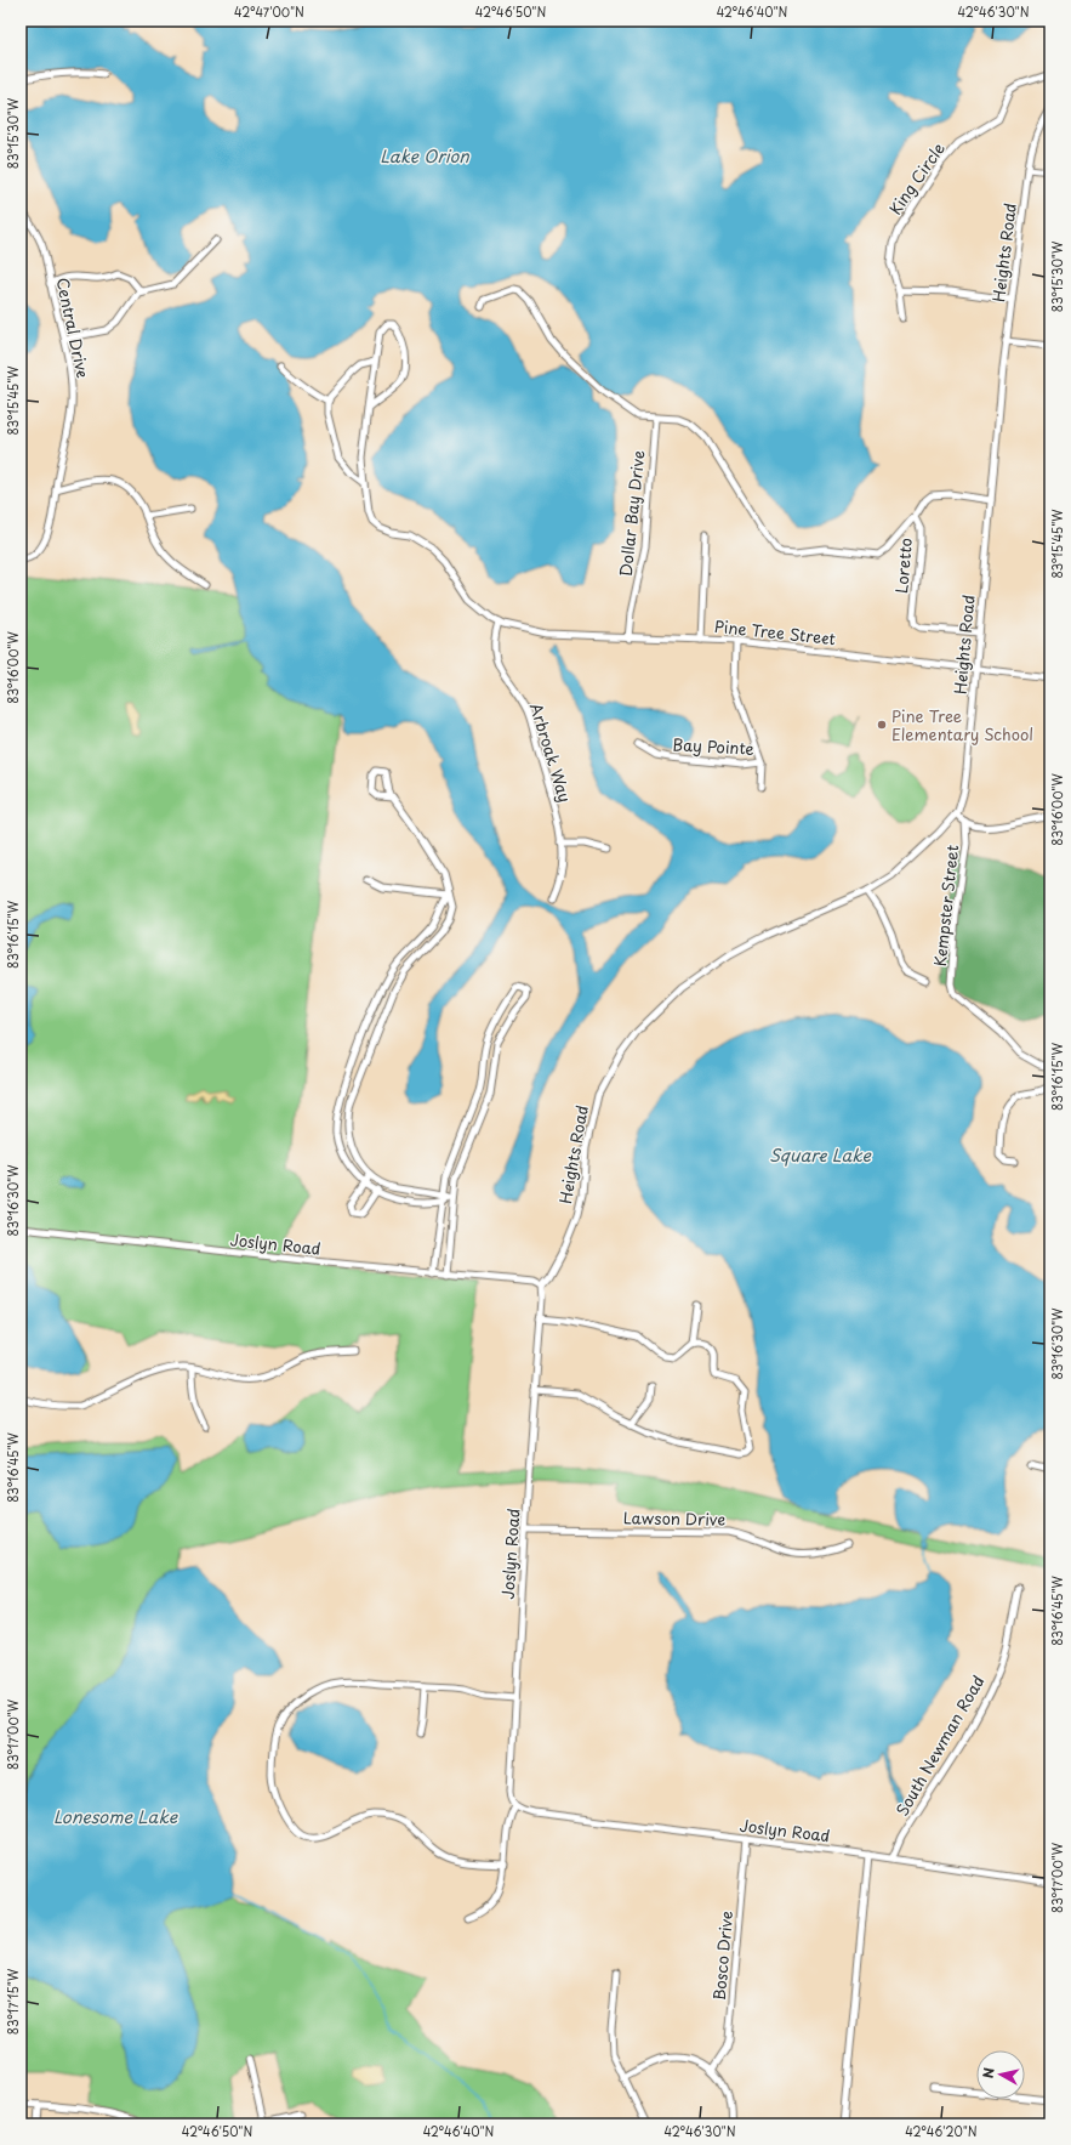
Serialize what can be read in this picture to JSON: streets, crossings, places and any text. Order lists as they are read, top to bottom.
{
  "streets": {
    "street": [
      "King Circle",
      "Heights Road",
      "Central Drive",
      "Dollar Bay Drive",
      "Loretto",
      "Pine Tree Street",
      "Bay Pointe",
      "Arbroak Way",
      "Kempster Street",
      "Joslyn Road",
      "Lawson Drive",
      "South Newman Road",
      "Bosco Drive"
    ]
  },
  "crossings": [
    ["Heights Road", "Loretto"],
    ["Heights Road", "Pine Tree Street"],
    ["Heights Road", "Joslyn Road"],
    ["Dollar Bay Drive", "Pine Tree Street"],
    ["Pine Tree Street", "Arbroak Way"],
    ["Joslyn Road", "Lawson Drive"],
    ["Joslyn Road", "South Newman Road"],
    ["Joslyn Road", "Bosco Drive"]
  ],
  "water": ["Lake Orion", "Square Lake", "Lonesome Lake"],
  "places": ["Pine Tree Elementary School"],
  "north": "left",
  "coordinates": [
    "42°47'00\"N",
    "42°46'50\"N",
    "42°46'40\"N",
    "42°46'30\"N",
    "83°15'30\"W",
    "83°15'45\"W",
    "83°16'00\"W",
    "83°16'15\"W",
    "83°16'30\"W",
    "83°16'45\"W",
    "83°17'00\"W",
    "83°17'15\"W",
    "42°46'20\"N"
  ]
}
